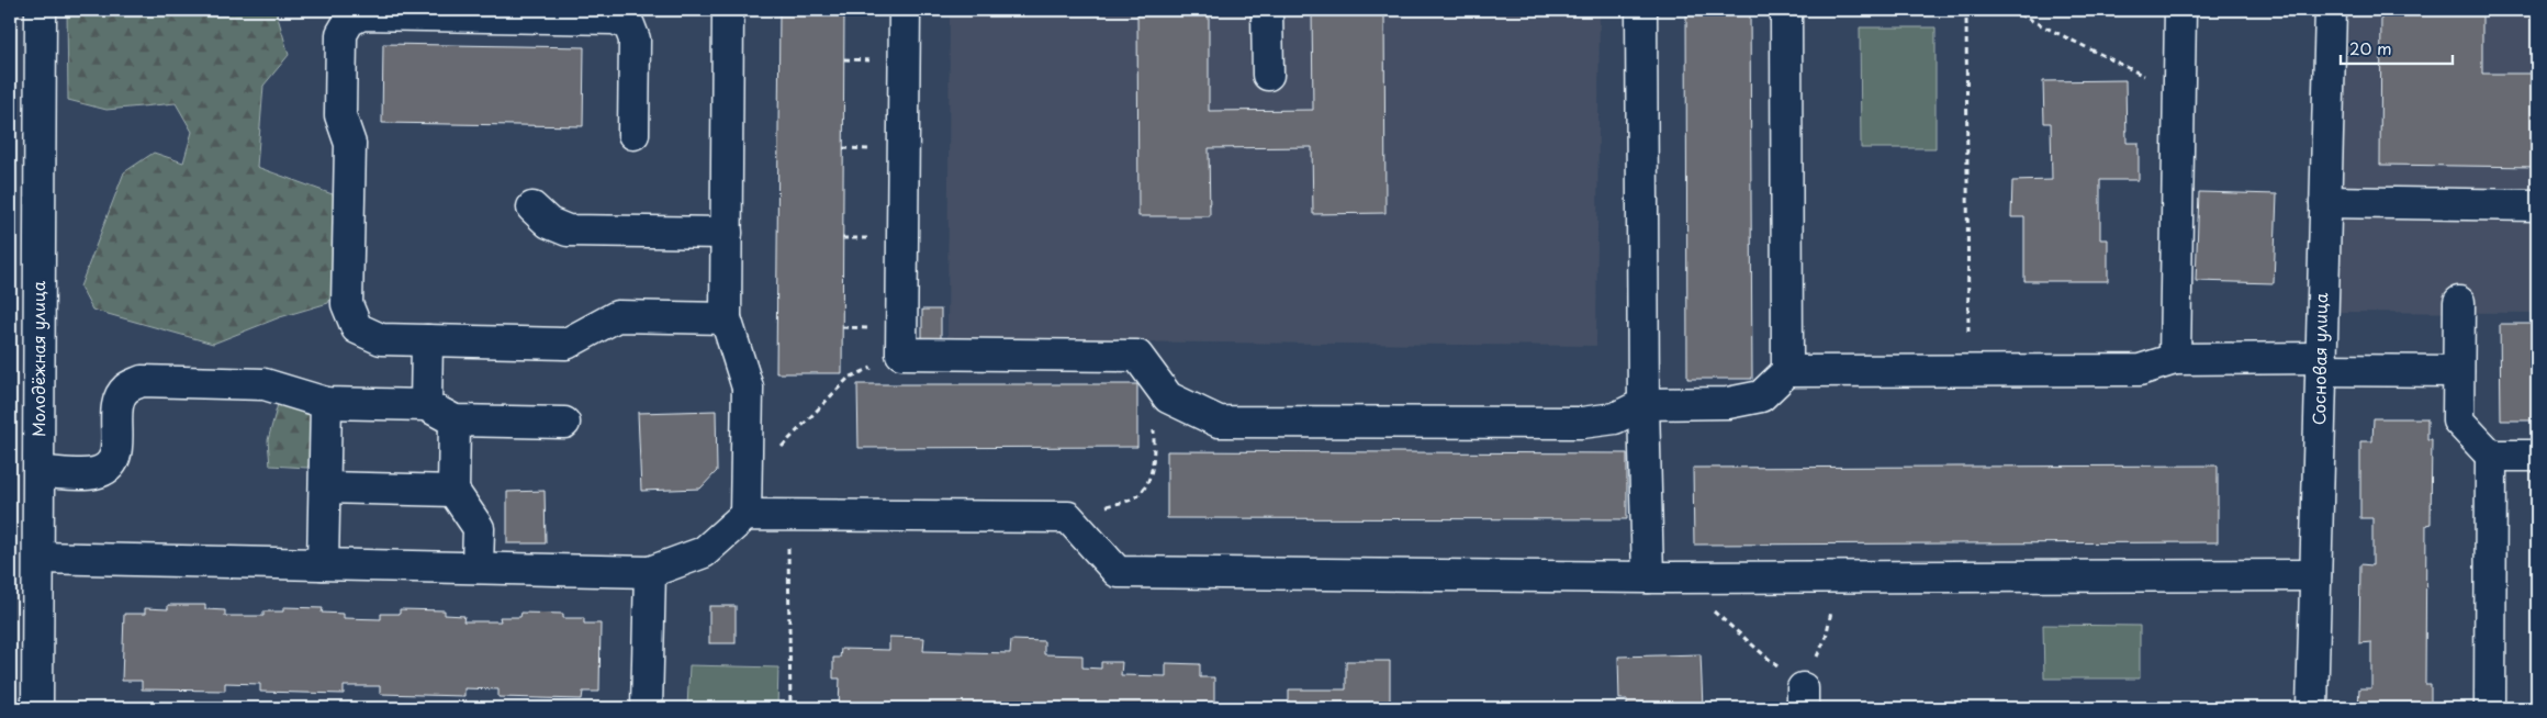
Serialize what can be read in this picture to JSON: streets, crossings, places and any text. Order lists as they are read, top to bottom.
{
  "streets": {
    "street": ["Молодёжная улица", "Сосновая улица"]
  },
  "scale_bar": "20 m"
}
